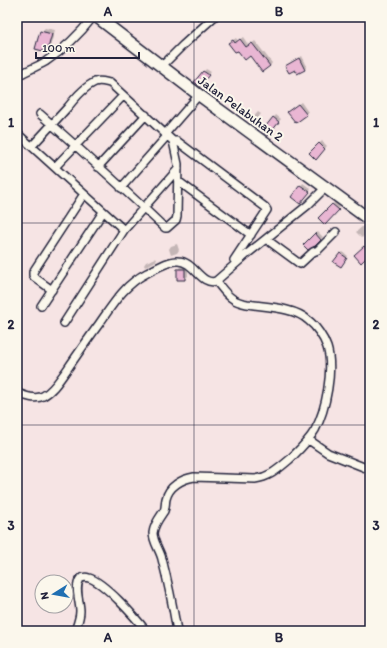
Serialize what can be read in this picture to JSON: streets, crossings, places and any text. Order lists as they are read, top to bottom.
{
  "streets": {
    "main road": ["Jalan Pelabuhan 2"]
  },
  "scale_bar": "100 m",
  "north": "left",
  "grid": {
    "columns": ["A", "B"],
    "rows": ["1", "2", "3"]
  }
}
